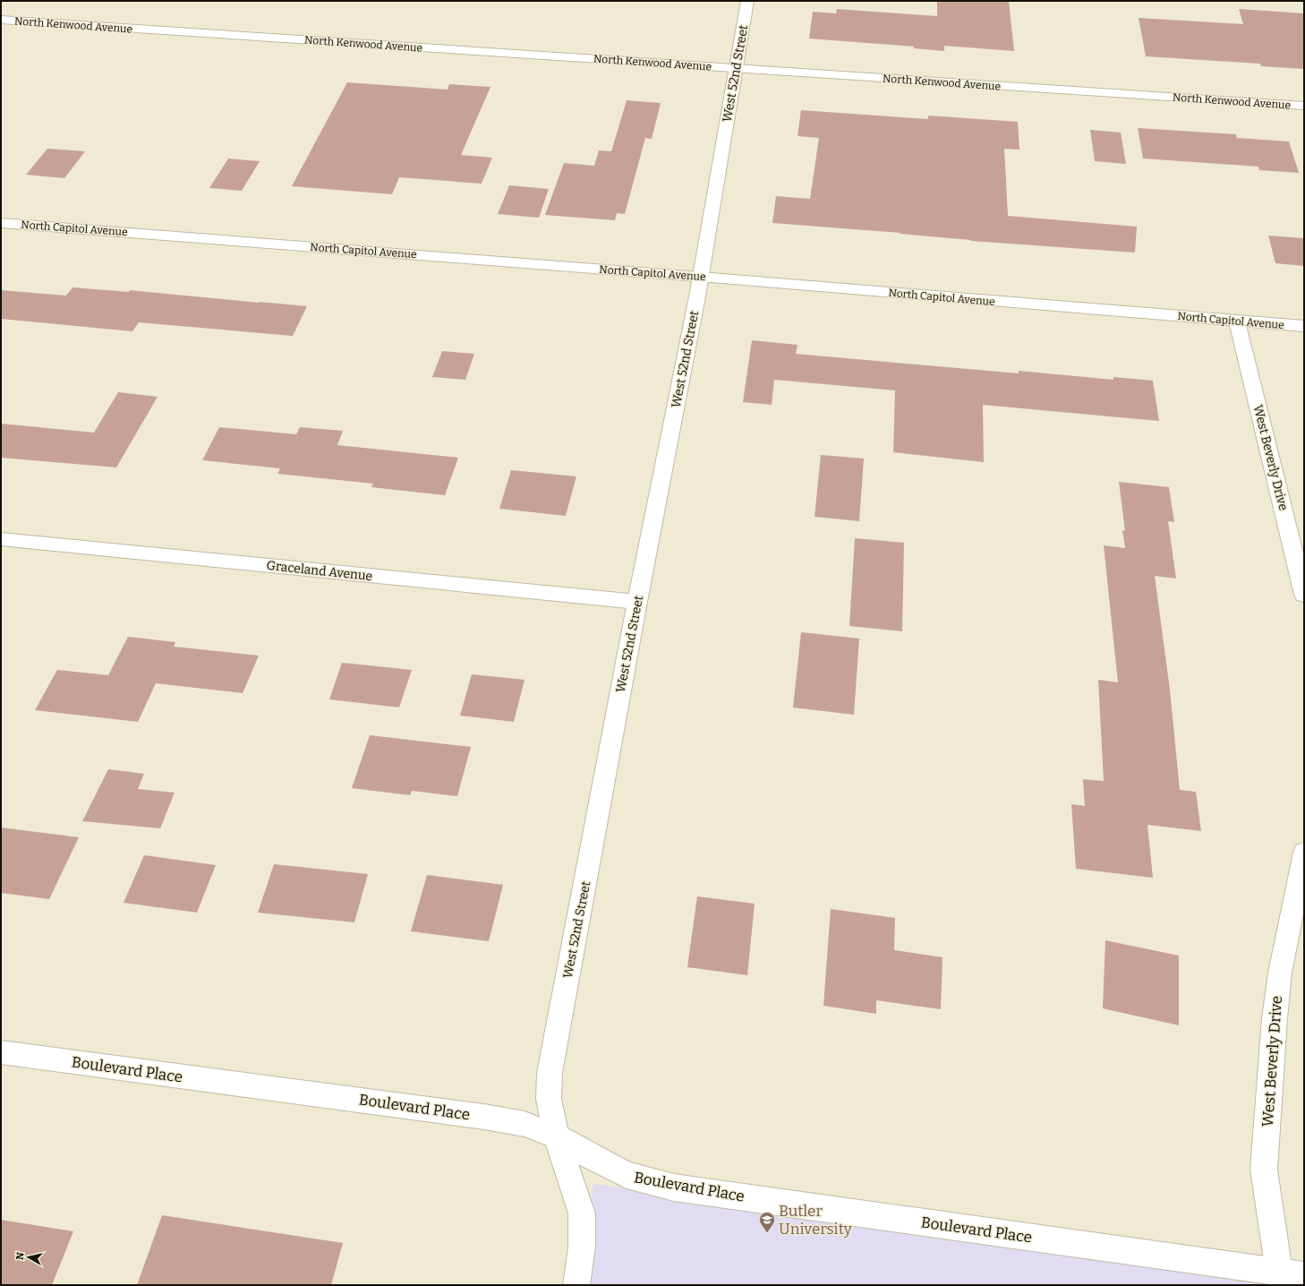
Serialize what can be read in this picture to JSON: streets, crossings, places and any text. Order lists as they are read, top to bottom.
{
  "streets": {
    "street": [
      "North Kenwood Avenue",
      "West 52nd Street",
      "North Capitol Avenue",
      "West Beverly Drive",
      "Graceland Avenue",
      "Boulevard Place"
    ]
  },
  "crossings": [
    ["North Kenwood Avenue", "West 52nd Street"],
    ["West 52nd Street", "North Capitol Avenue"],
    ["West 52nd Street", "Graceland Avenue"],
    ["West 52nd Street", "Boulevard Place"],
    ["North Capitol Avenue", "West Beverly Drive"],
    ["West Beverly Drive", "Boulevard Place"]
  ],
  "places": {
    "school or university": ["Butler University"]
  },
  "north": "left"
}
